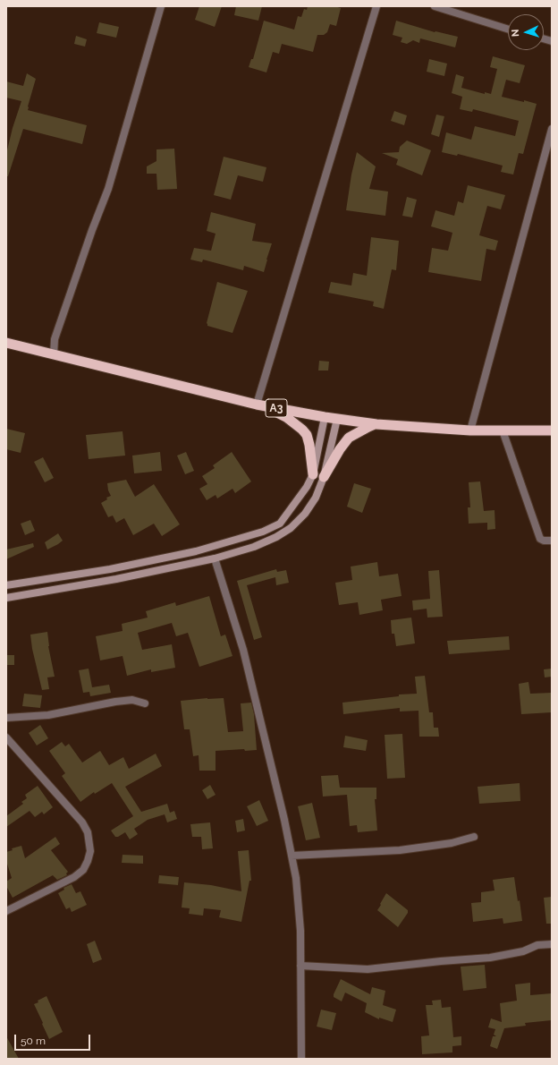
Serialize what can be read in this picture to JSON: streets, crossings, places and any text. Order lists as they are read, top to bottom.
{
  "streets": {
    "highway": ["A3"]
  },
  "scale_bar": "50 m",
  "north": "left"
}
